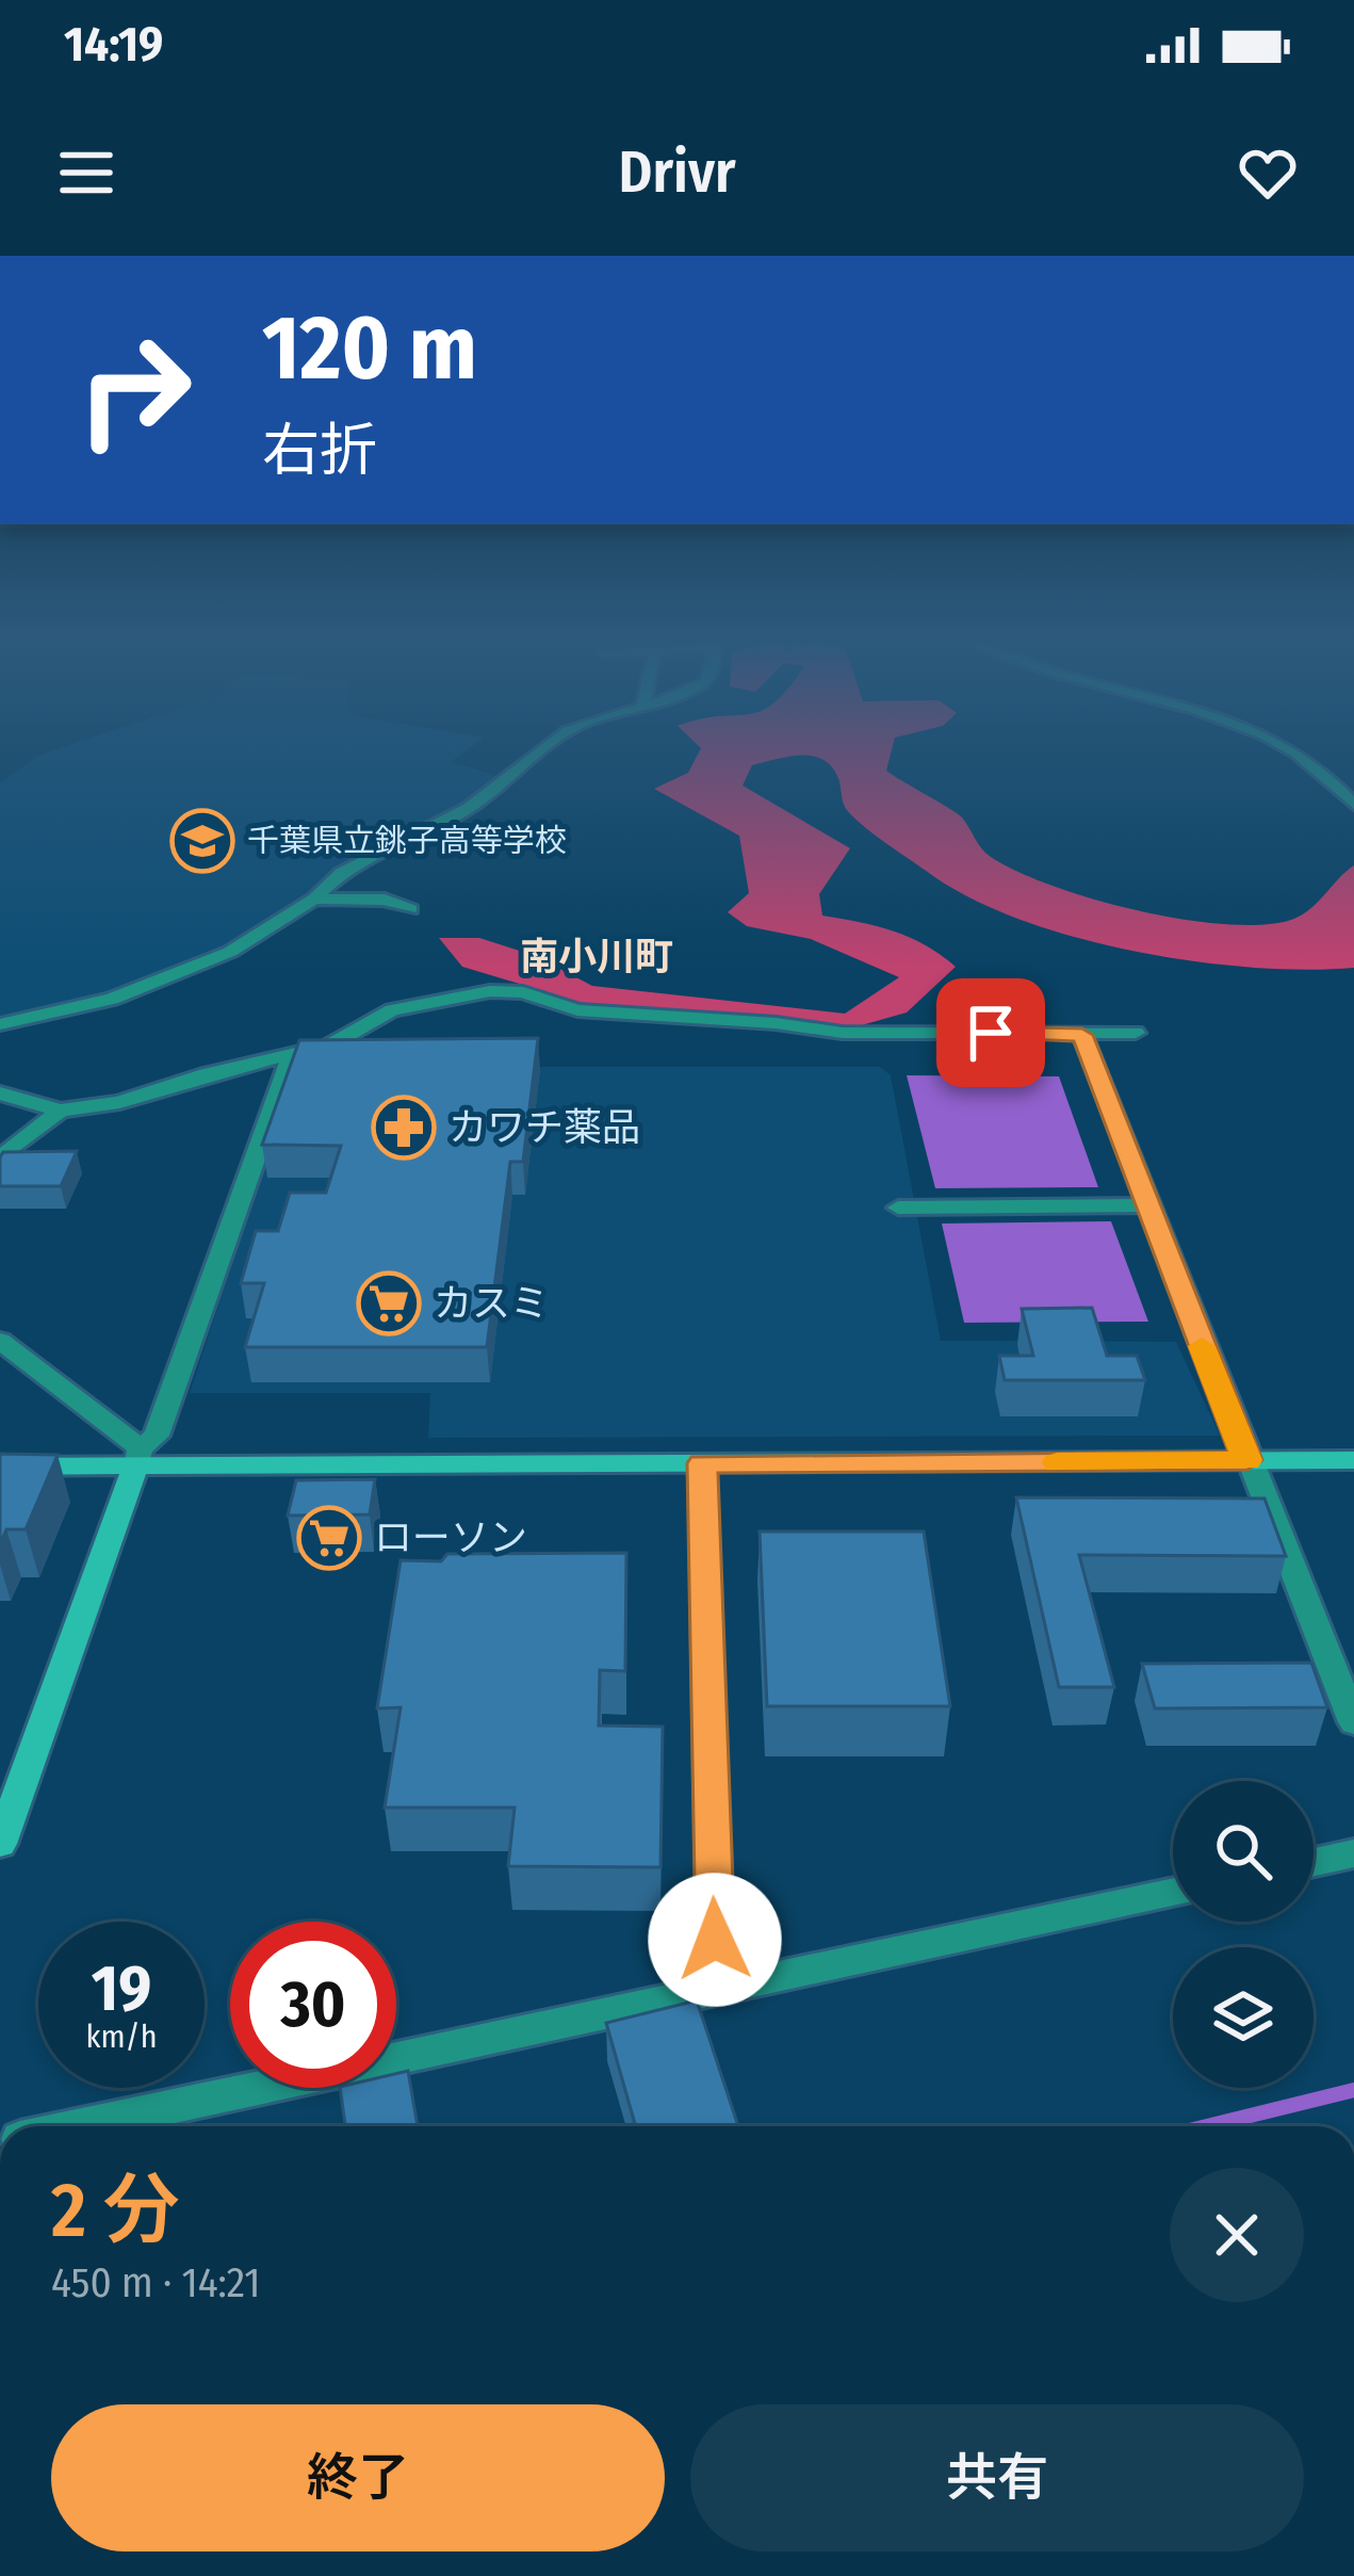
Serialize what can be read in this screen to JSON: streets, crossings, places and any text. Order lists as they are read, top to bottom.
{
  "districts": ["南小川町"],
  "places": {
    "school or university": ["千葉県立銚子高等学校"],
    "pharmacy": ["カワチ薬品"],
    "supermarket": ["カスミ", "ローソン"]
  },
  "page": {
    "status": "14:19",
    "header": "Drivr",
    "turn": ["120 m", "右折"],
    "speed": "19 km/h",
    "limit": "30",
    "heading": ["2 分", "450 m · 14:21"],
    "buttons": ["終了", "共有"]
  }
}
